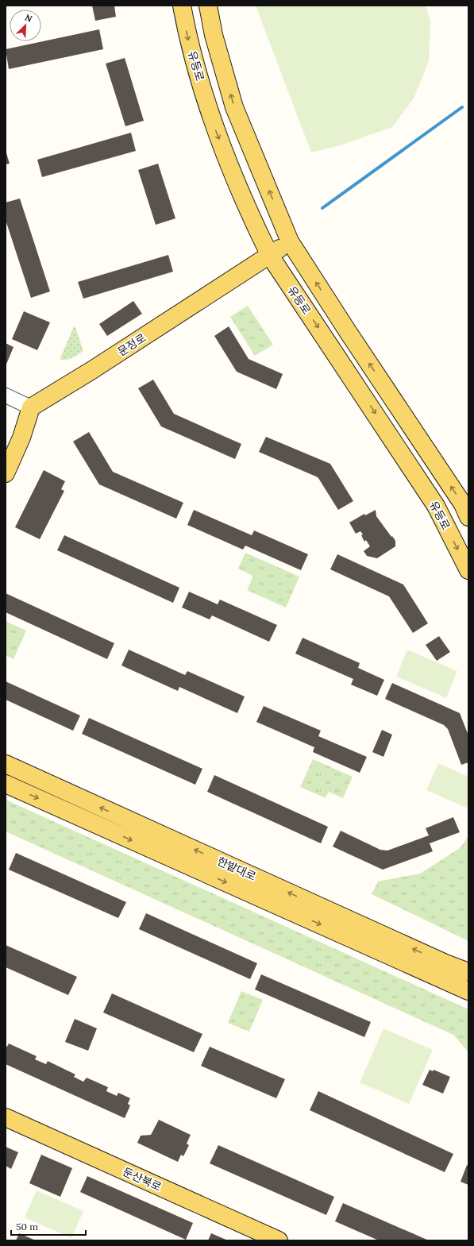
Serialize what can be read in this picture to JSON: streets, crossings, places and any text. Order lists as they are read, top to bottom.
{
  "streets": {
    "main road": [
      "유등로",
      "문정로",
      "한밭대로",
      "둔산북로"
    ]
  },
  "crossings": [
    ["유등로", "문정로"]
  ],
  "scale_bar": "50 m",
  "north": "top right"
}
